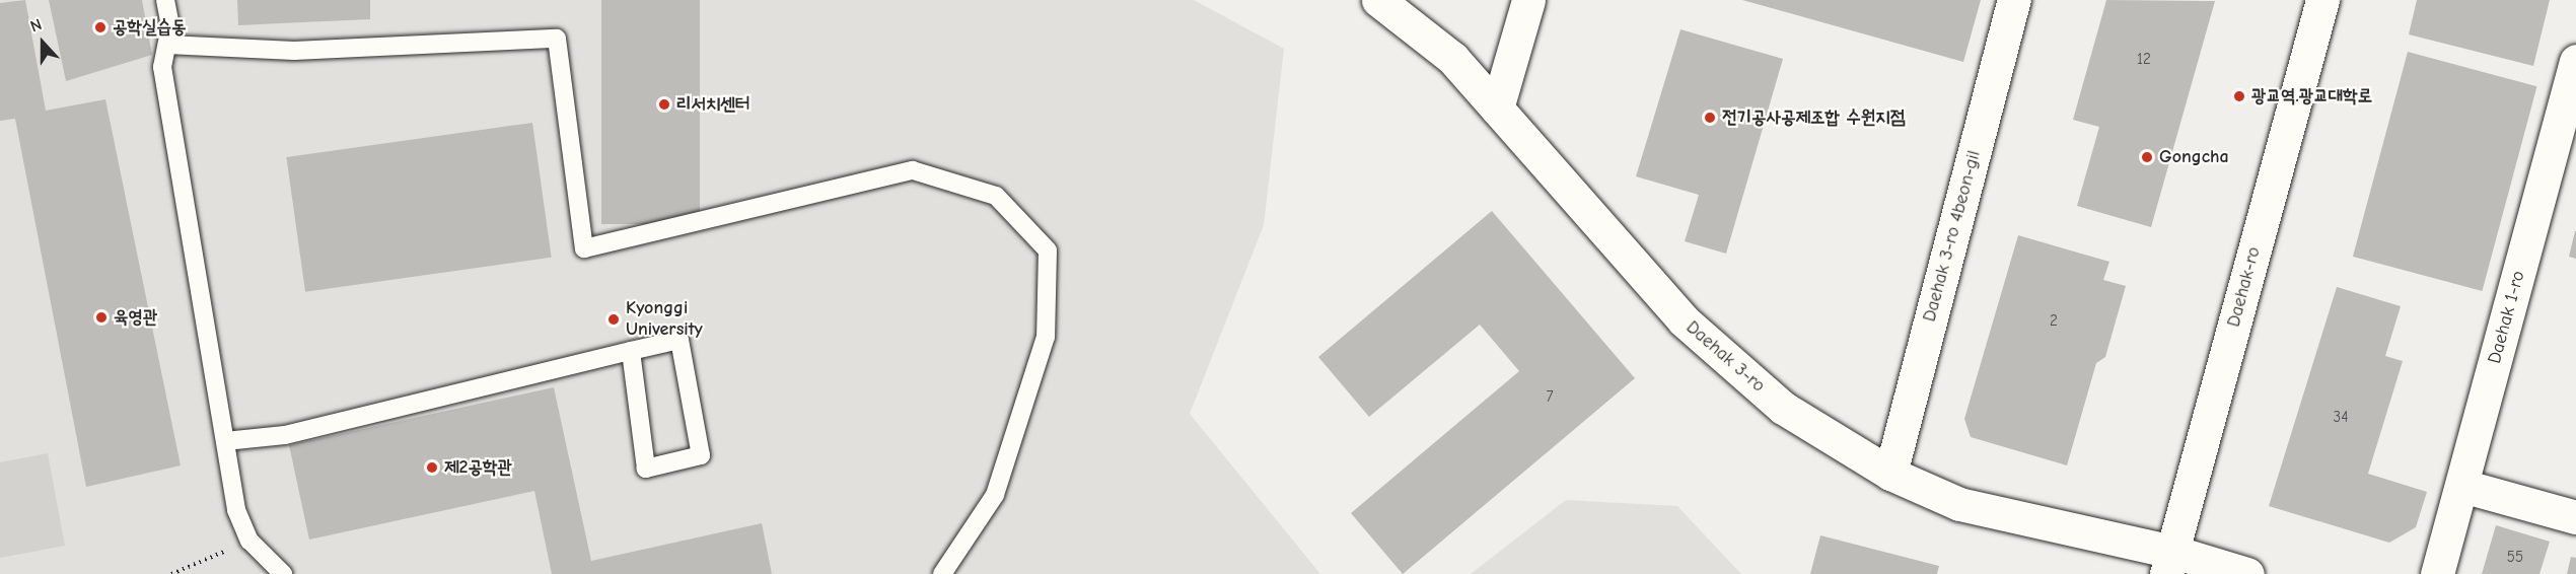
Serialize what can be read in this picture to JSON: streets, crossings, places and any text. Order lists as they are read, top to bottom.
{
  "streets": {
    "street": [
      "Daehak 3-ro 4beon-gil",
      "Daehak-ro",
      "Daehak 1-ro",
      "Daehak 3-ro"
    ]
  },
  "crossings": [
    ["Daehak 3-ro 4beon-gil", "Daehak 3-ro"],
    ["Daehak-ro", "Daehak 3-ro"]
  ],
  "places": [
    "공학실습동",
    "광교역.광교대학로",
    "리서치센터",
    "전기공사공제조합 수원지점",
    "Gongcha",
    "육영관",
    "Kyonggi University",
    "제2공학관"
  ],
  "house_numbers": [
    "12",
    "2",
    "7",
    "34",
    "55"
  ],
  "north": "top"
}
